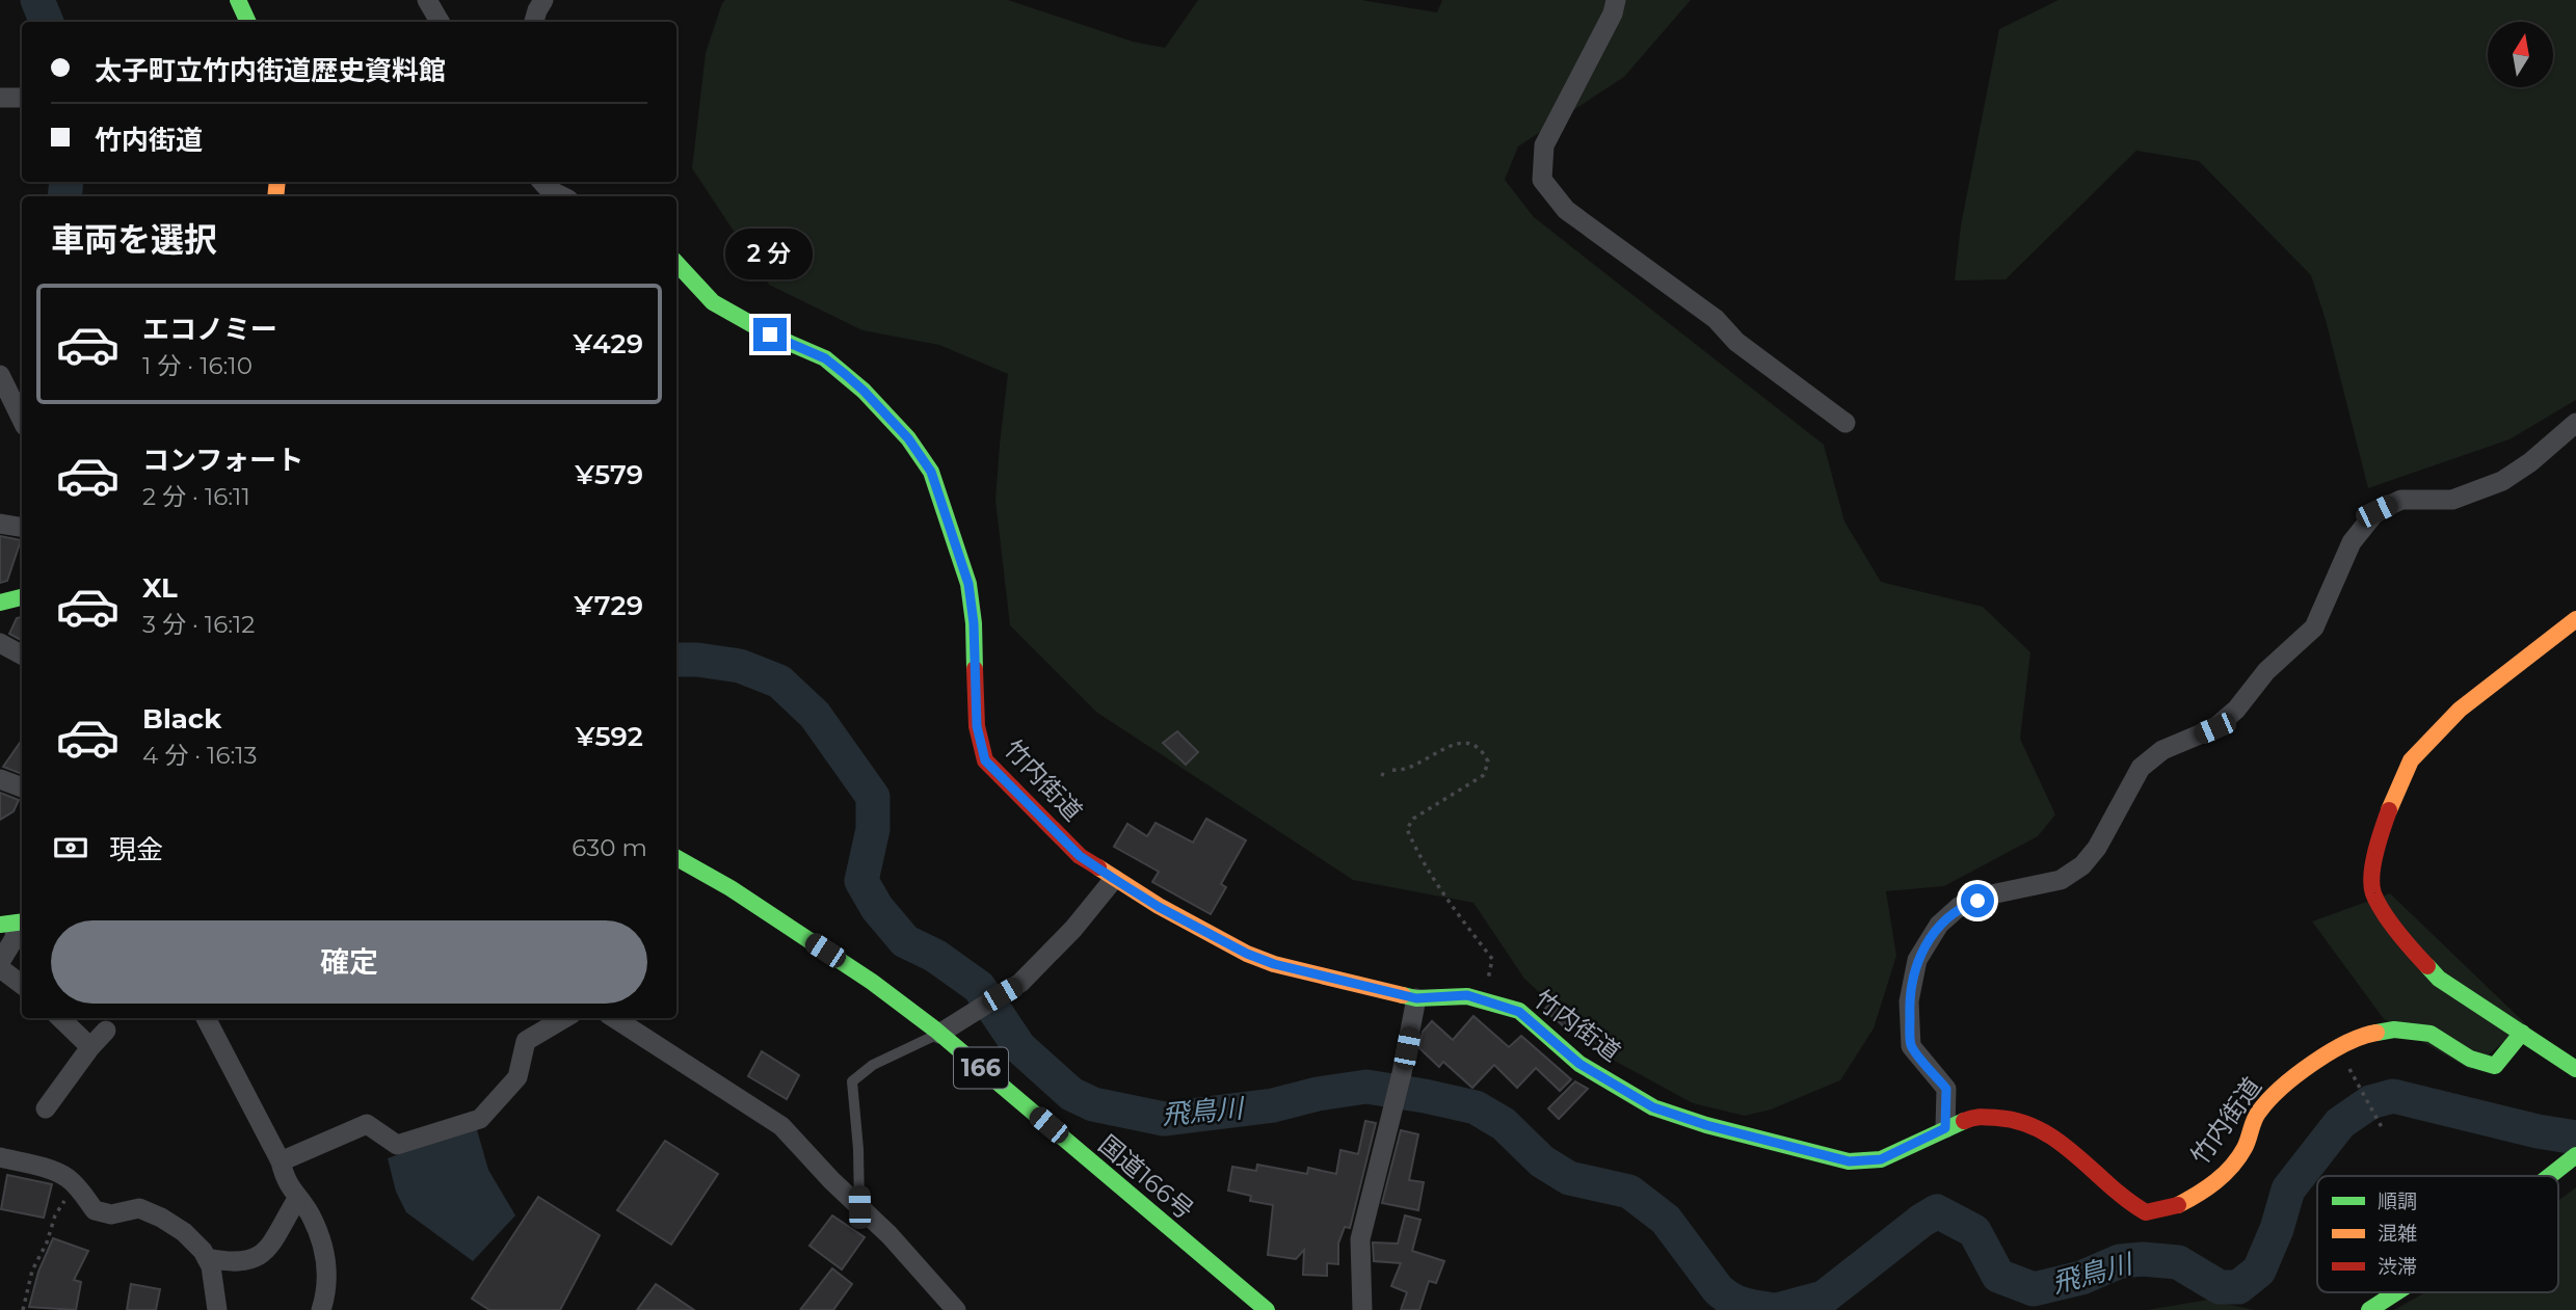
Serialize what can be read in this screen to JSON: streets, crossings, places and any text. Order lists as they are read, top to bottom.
{
  "streets": {
    "main road": ["竹内街道", "166", "国道166号"]
  },
  "water": ["飛鳥川"],
  "legend": ["順調", "混雑", "渋滞"],
  "north": "top",
  "page": {
    "banner": ["太子町立竹内街道歴史資料館", "竹内街道"],
    "heading": "車両を選択",
    "bubble": "2 分",
    "list": [
      {
        "name": "エコノミー",
        "note": "1 分 · 16:10",
        "value": "¥429"
      },
      {
        "name": "コンフォート",
        "note": "2 分 · 16:11",
        "value": "¥579"
      },
      {
        "name": "XL",
        "note": "3 分 · 16:12",
        "value": "¥729"
      },
      {
        "name": "Black",
        "note": "4 分 · 16:13",
        "value": "¥592"
      }
    ],
    "pay": ["現金", "630 m"],
    "buttons": "確定"
  }
}
